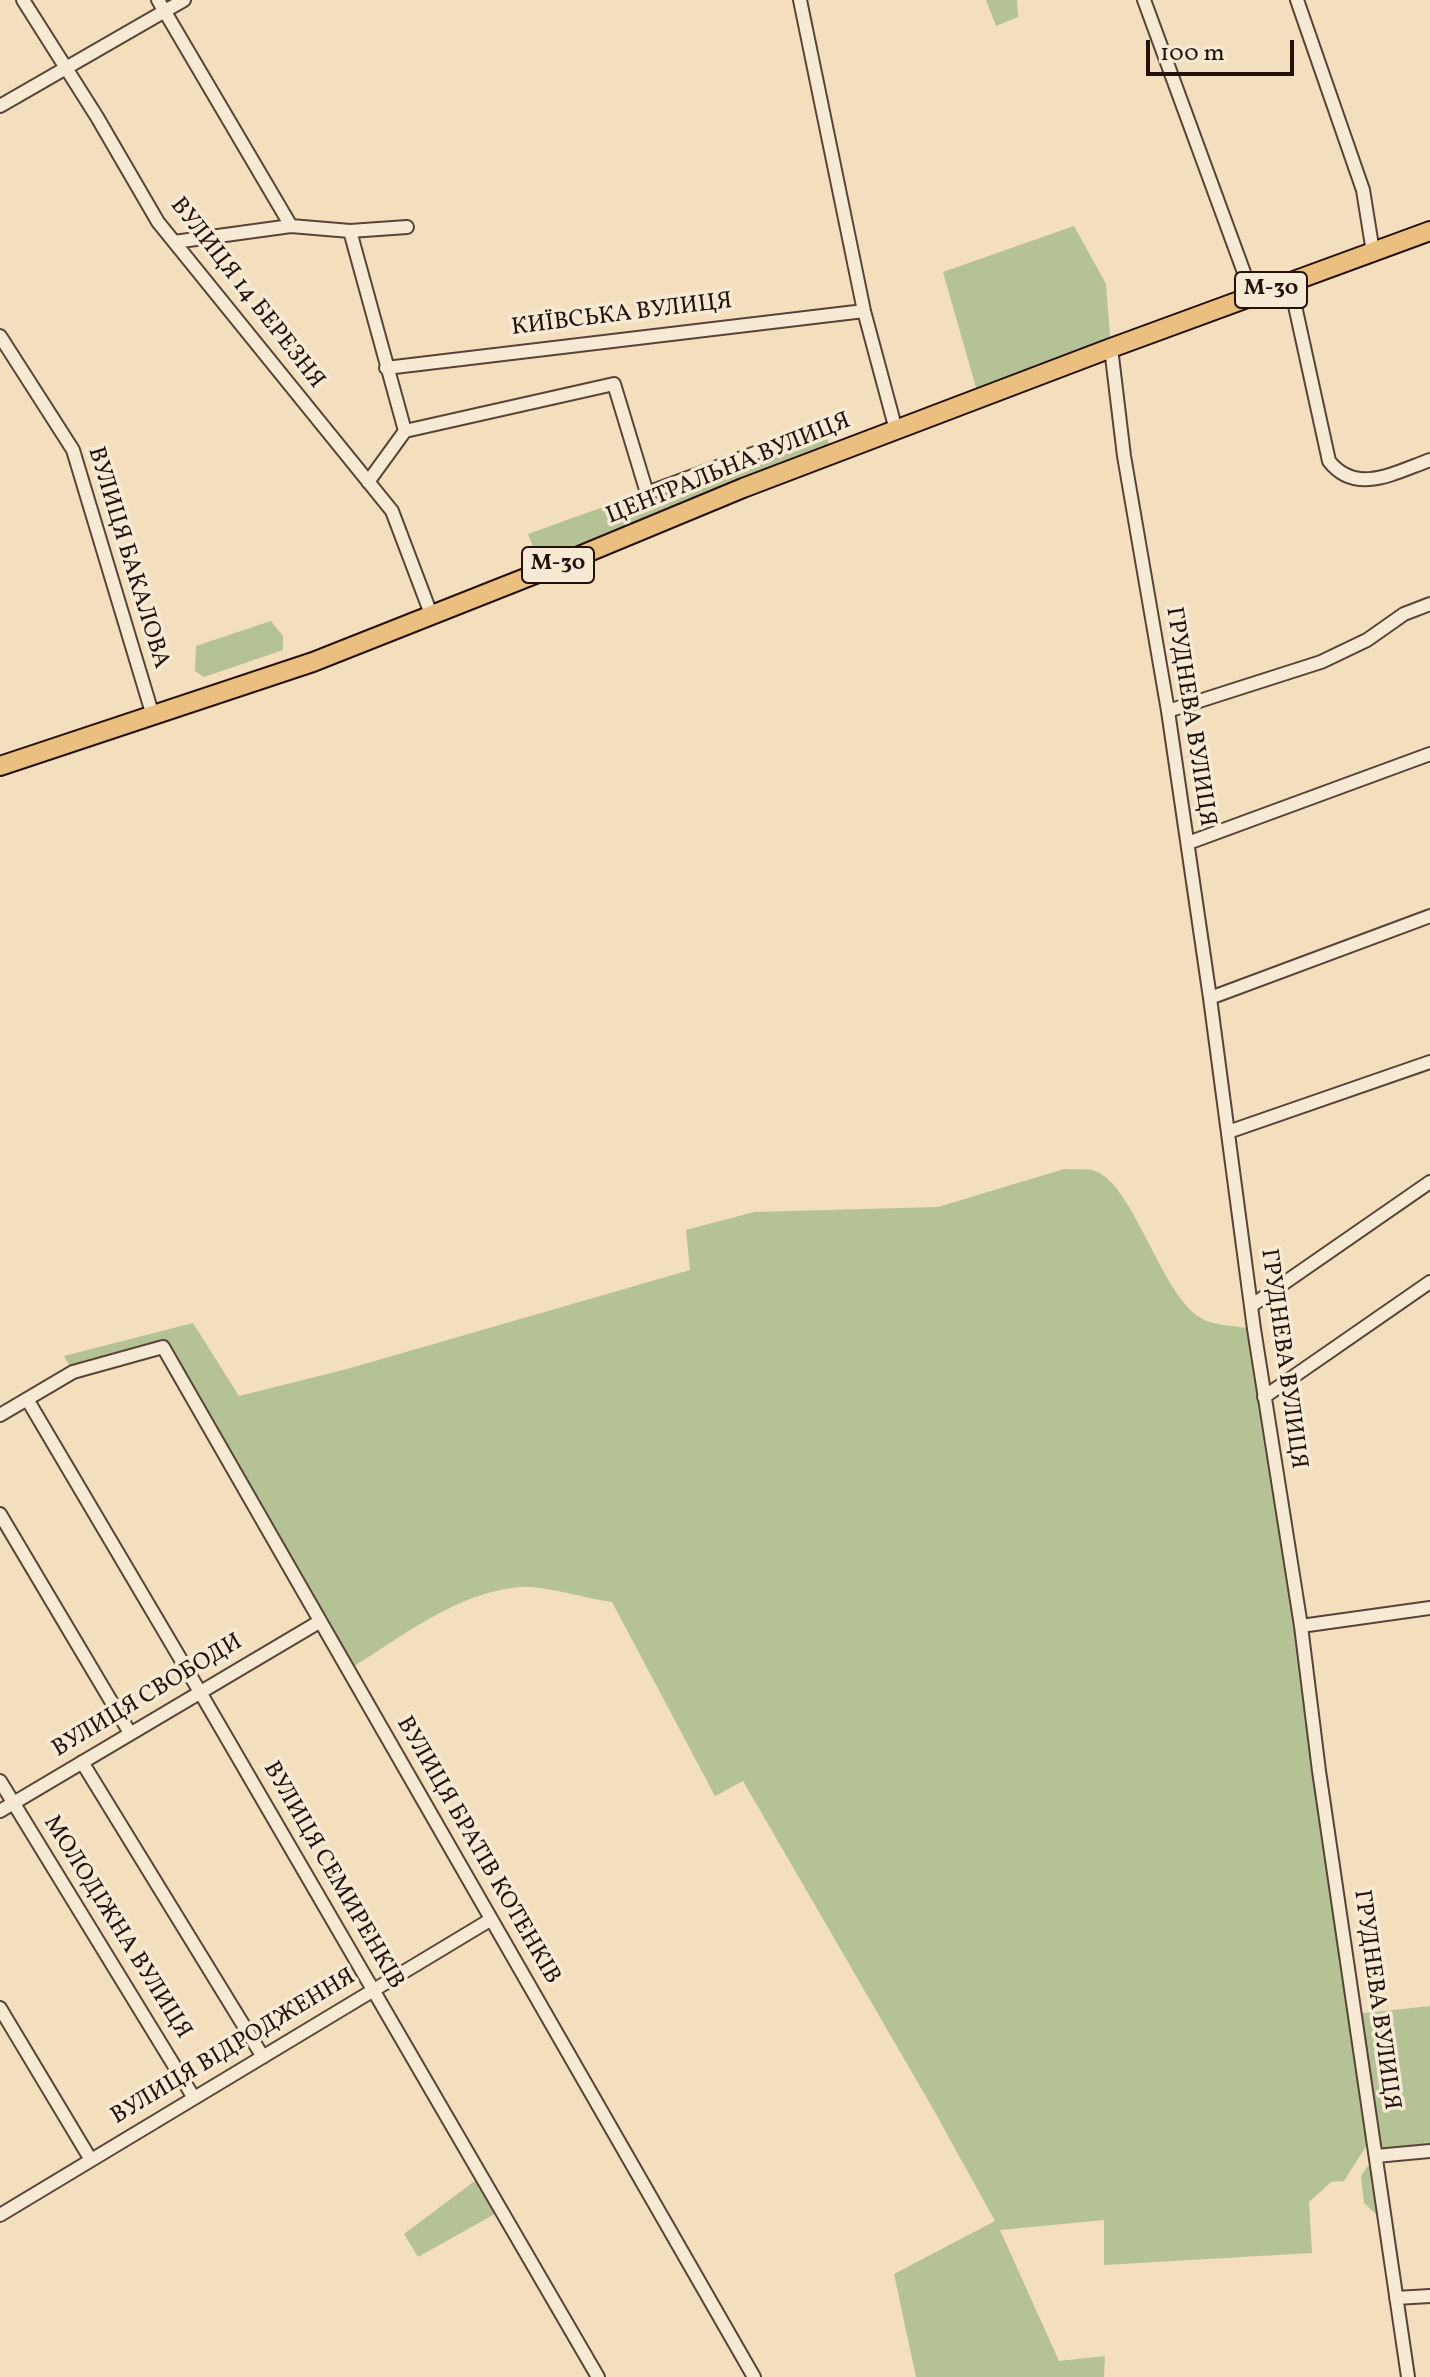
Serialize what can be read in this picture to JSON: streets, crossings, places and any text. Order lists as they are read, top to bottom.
{
  "streets": {
    "highway": ["М-30", "ЦЕНТРАЛЬНА ВУЛИЦЯ"],
    "street": [
      "ВУЛИЦЯ 14 БЕРЕЗНЯ",
      "КИЇВСЬКА ВУЛИЦЯ",
      "ВУЛИЦЯ БАКАЛОВА",
      "ГРУДНЕВА ВУЛИЦЯ",
      "ВУЛИЦЯ СВОБОДИ",
      "ВУЛИЦЯ БРАТІВ КОТЕНКІВ",
      "ВУЛИЦЯ СЕМИРЕНКІВ",
      "МОЛОДІЖНА ВУЛИЦЯ",
      "ВУЛИЦЯ ВІДРОДЖЕННЯ"
    ]
  },
  "crossings": [
    ["ВУЛИЦЯ 14 БЕРЕЗНЯ", "ЦЕНТРАЛЬНА ВУЛИЦЯ"],
    ["ЦЕНТРАЛЬНА ВУЛИЦЯ", "ВУЛИЦЯ БАКАЛОВА"],
    ["ЦЕНТРАЛЬНА ВУЛИЦЯ", "ГРУДНЕВА ВУЛИЦЯ"],
    ["ВУЛИЦЯ СВОБОДИ", "ВУЛИЦЯ БРАТІВ КОТЕНКІВ"],
    ["ВУЛИЦЯ СВОБОДИ", "ВУЛИЦЯ СЕМИРЕНКІВ"],
    ["ВУЛИЦЯ СВОБОДИ", "МОЛОДІЖНА ВУЛИЦЯ"],
    ["ВУЛИЦЯ БРАТІВ КОТЕНКІВ", "ВУЛИЦЯ СЕМИРЕНКІВ"],
    ["ВУЛИЦЯ БРАТІВ КОТЕНКІВ", "ВУЛИЦЯ ВІДРОДЖЕННЯ"],
    ["ВУЛИЦЯ СЕМИРЕНКІВ", "ВУЛИЦЯ ВІДРОДЖЕННЯ"],
    ["МОЛОДІЖНА ВУЛИЦЯ", "ВУЛИЦЯ ВІДРОДЖЕННЯ"]
  ],
  "scale_bar": "100 m"
}
